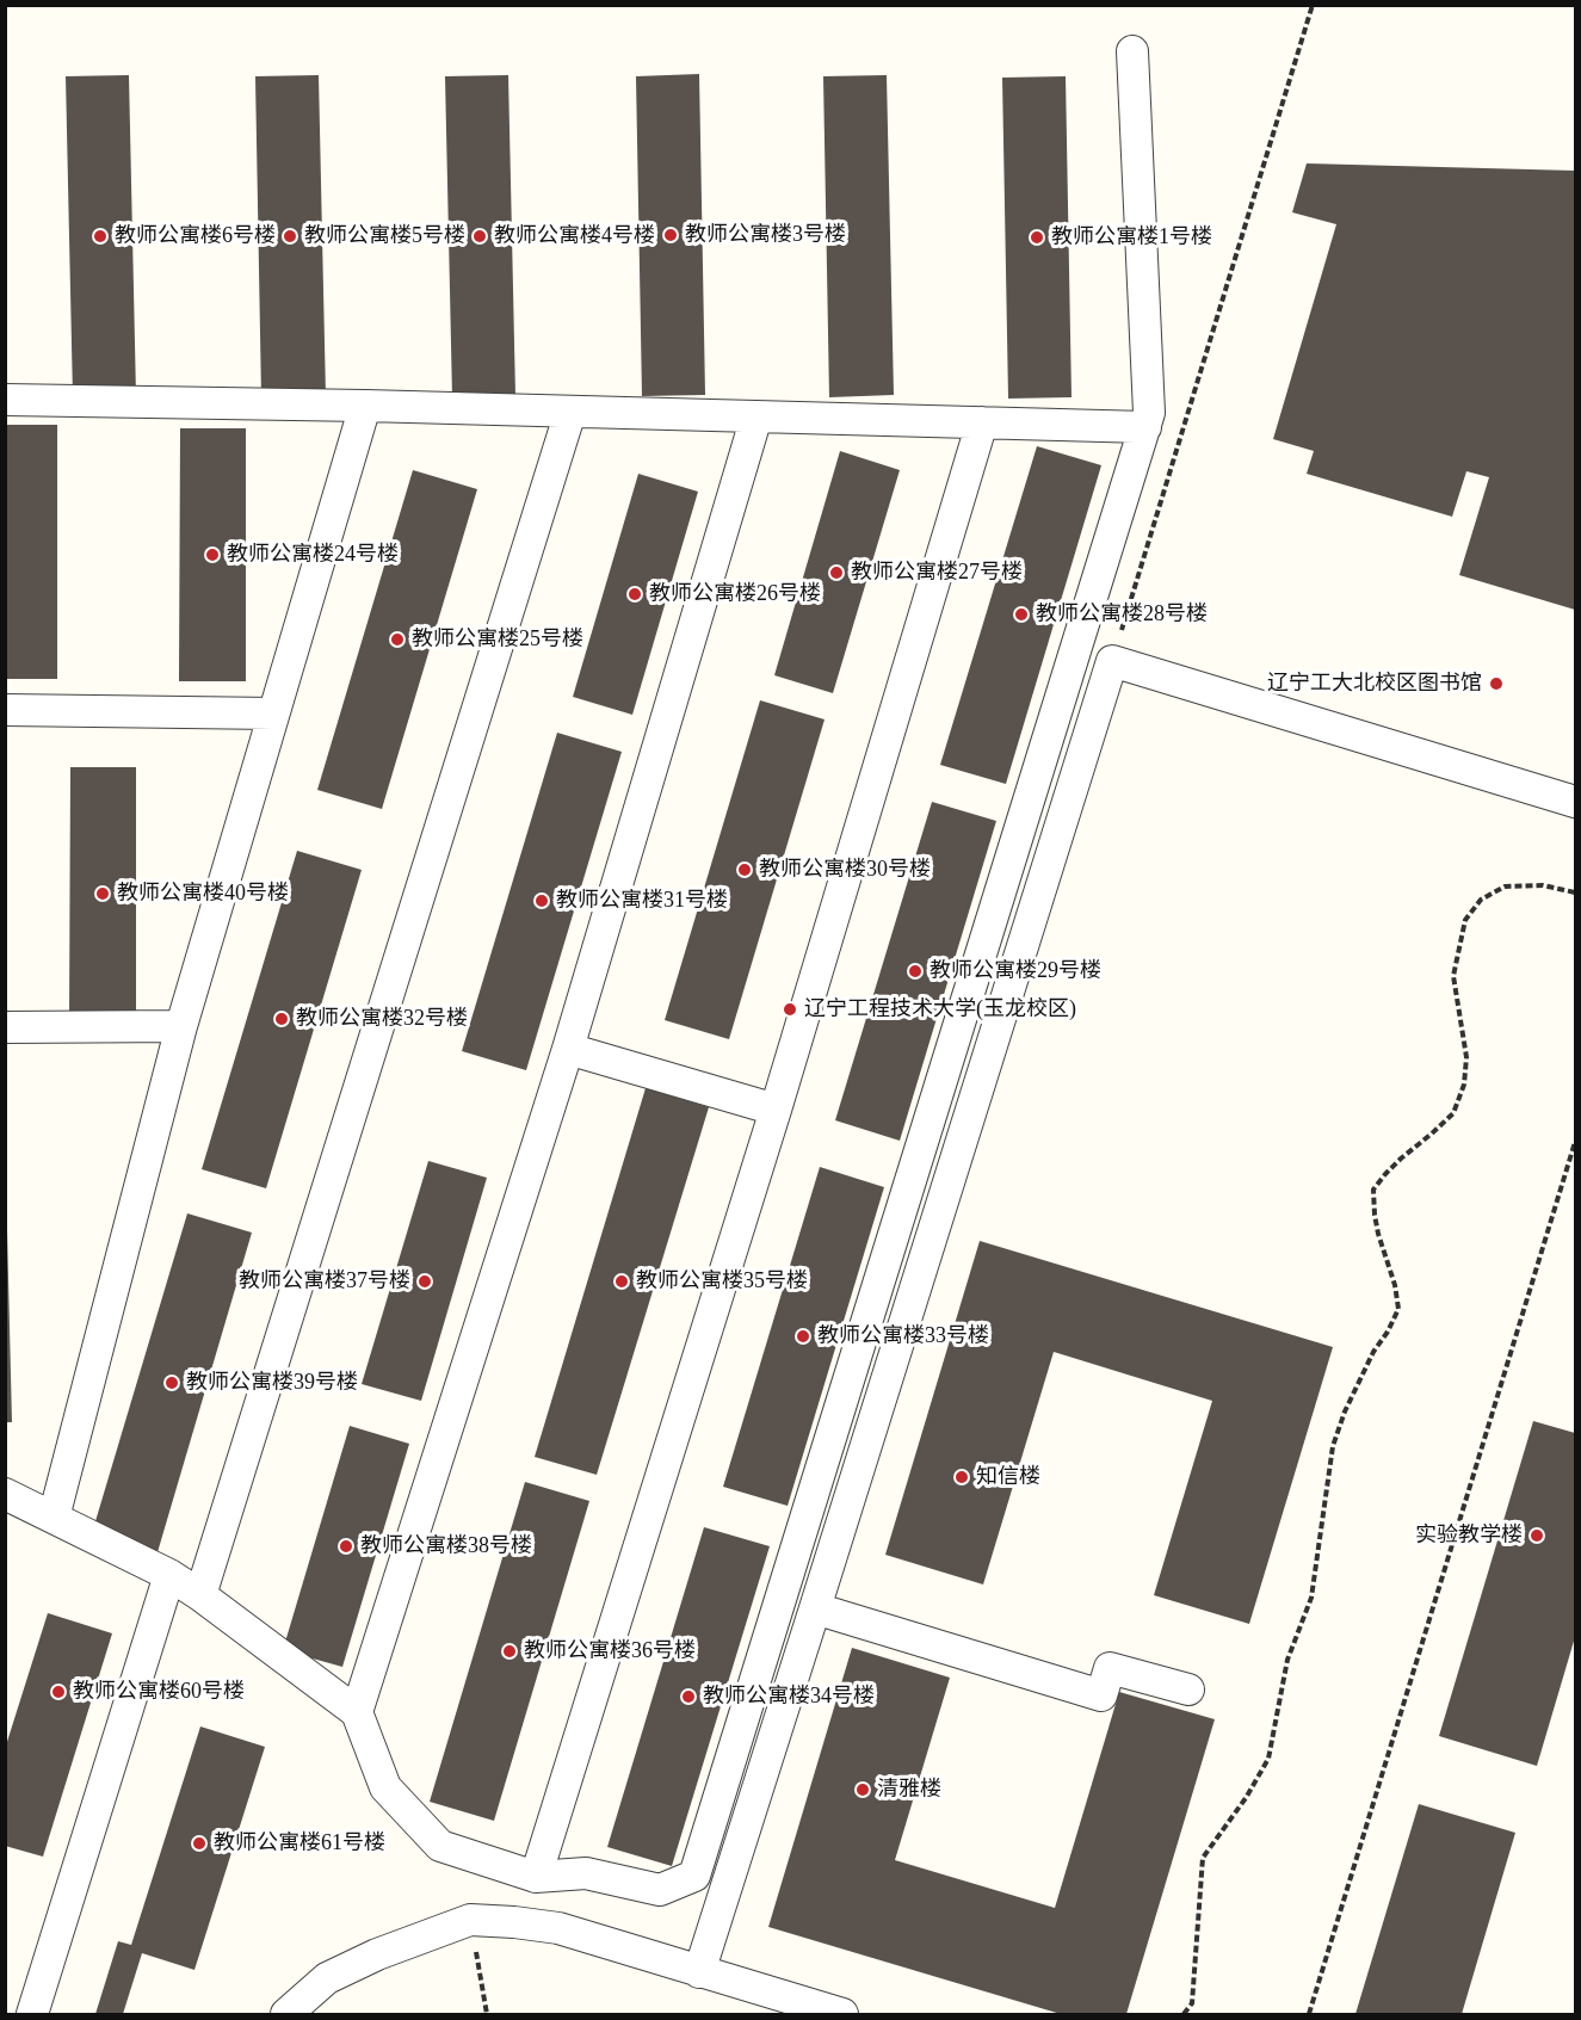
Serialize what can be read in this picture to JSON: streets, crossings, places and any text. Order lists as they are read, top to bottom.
{
  "places": [
    "教师公寓楼3号楼",
    "教师公寓楼6号楼",
    "教师公寓楼5号楼",
    "教师公寓楼4号楼",
    "教师公寓楼1号楼",
    "教师公寓楼24号楼",
    "教师公寓楼27号楼",
    "教师公寓楼26号楼",
    "教师公寓楼28号楼",
    "教师公寓楼25号楼",
    "辽宁工大北校区图书馆",
    "教师公寓楼30号楼",
    "教师公寓楼40号楼",
    "教师公寓楼31号楼",
    "教师公寓楼29号楼",
    "辽宁工程技术大学(玉龙校区)",
    "教师公寓楼32号楼",
    "教师公寓楼37号楼",
    "教师公寓楼35号楼",
    "教师公寓楼33号楼",
    "教师公寓楼39号楼",
    "知信楼",
    "实验教学楼",
    "教师公寓楼38号楼",
    "教师公寓楼36号楼",
    "教师公寓楼60号楼",
    "教师公寓楼34号楼",
    "清雅楼",
    "教师公寓楼61号楼"
  ]
}
